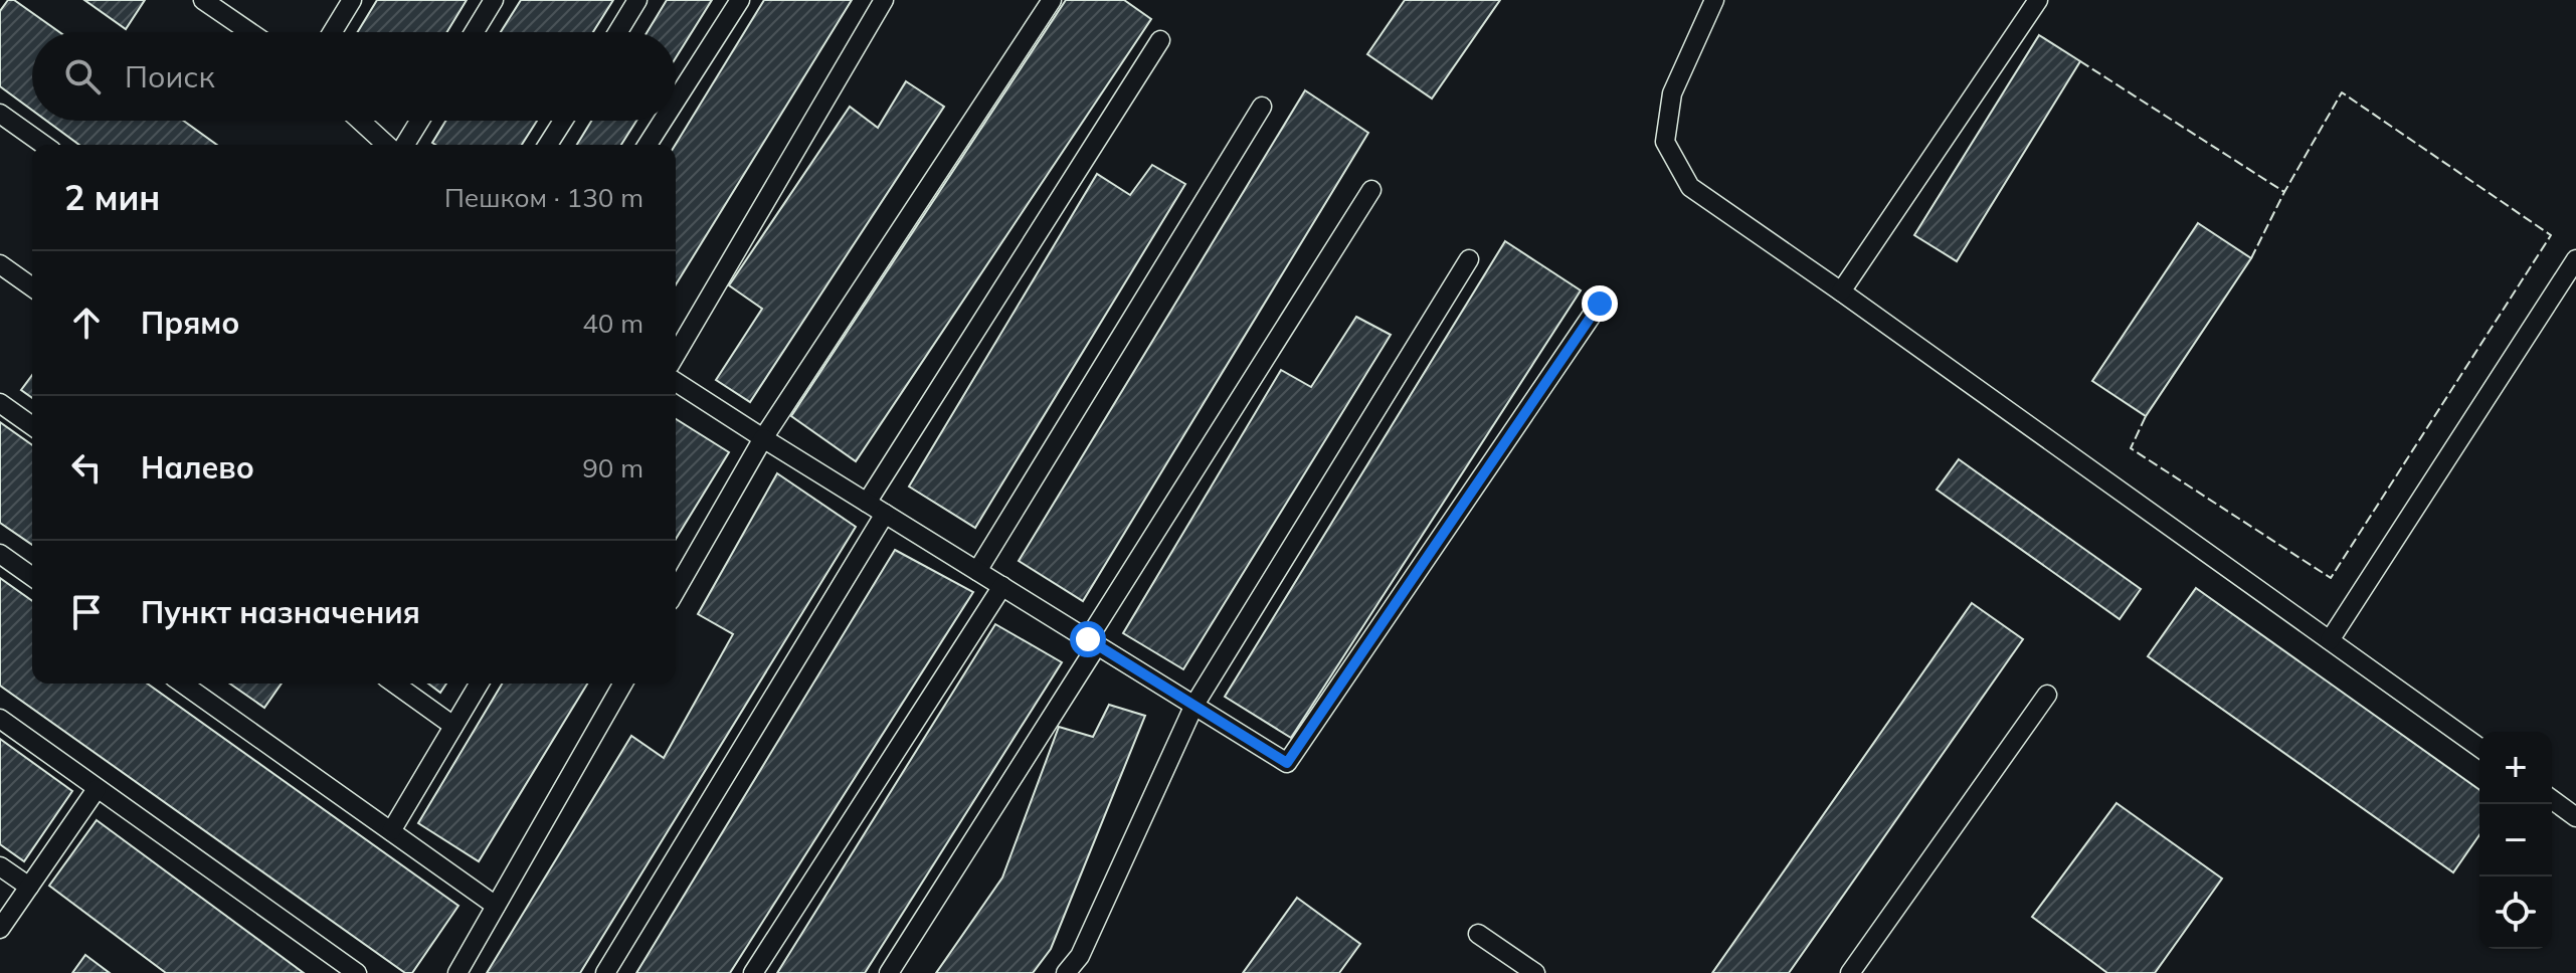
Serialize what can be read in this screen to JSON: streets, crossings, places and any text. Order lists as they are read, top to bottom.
{
  "page": {
    "search": "Поиск",
    "heading": ["2 мин", "Пешком · 130 m"],
    "list": [
      ["Прямо", "40 m"],
      ["Налево", "90 m"],
      "Пункт назначения"
    ],
    "map_buttons": ["+", "−"]
  }
}
